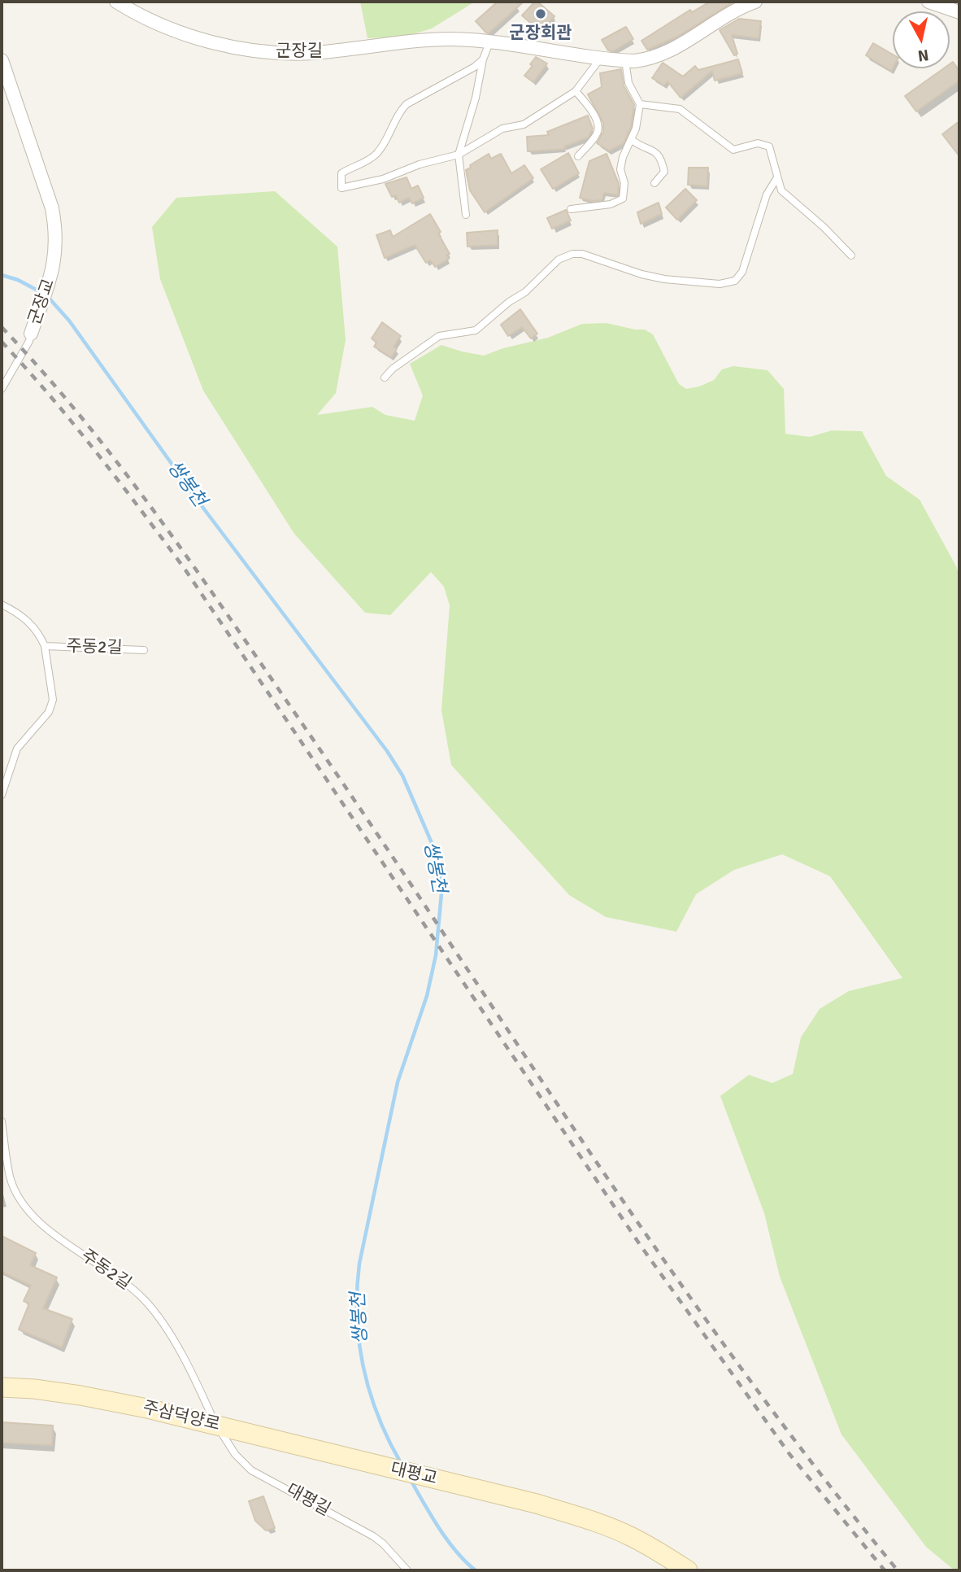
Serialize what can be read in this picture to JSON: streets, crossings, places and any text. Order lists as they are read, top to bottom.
{
  "streets": {
    "street": [
      "군장길",
      "군장교",
      "주삼덕양로",
      "대평교"
    ],
    "lane": ["주동2길", "대평길"]
  },
  "crossings": [
    ["주동2길", "주삼덕양로"],
    ["주동2길", "대평길"],
    ["주삼덕양로", "대평교"],
    ["주삼덕양로", "대평길"]
  ],
  "water": ["쌍봉천"],
  "places": ["군장회관"],
  "north": "bottom"
}
